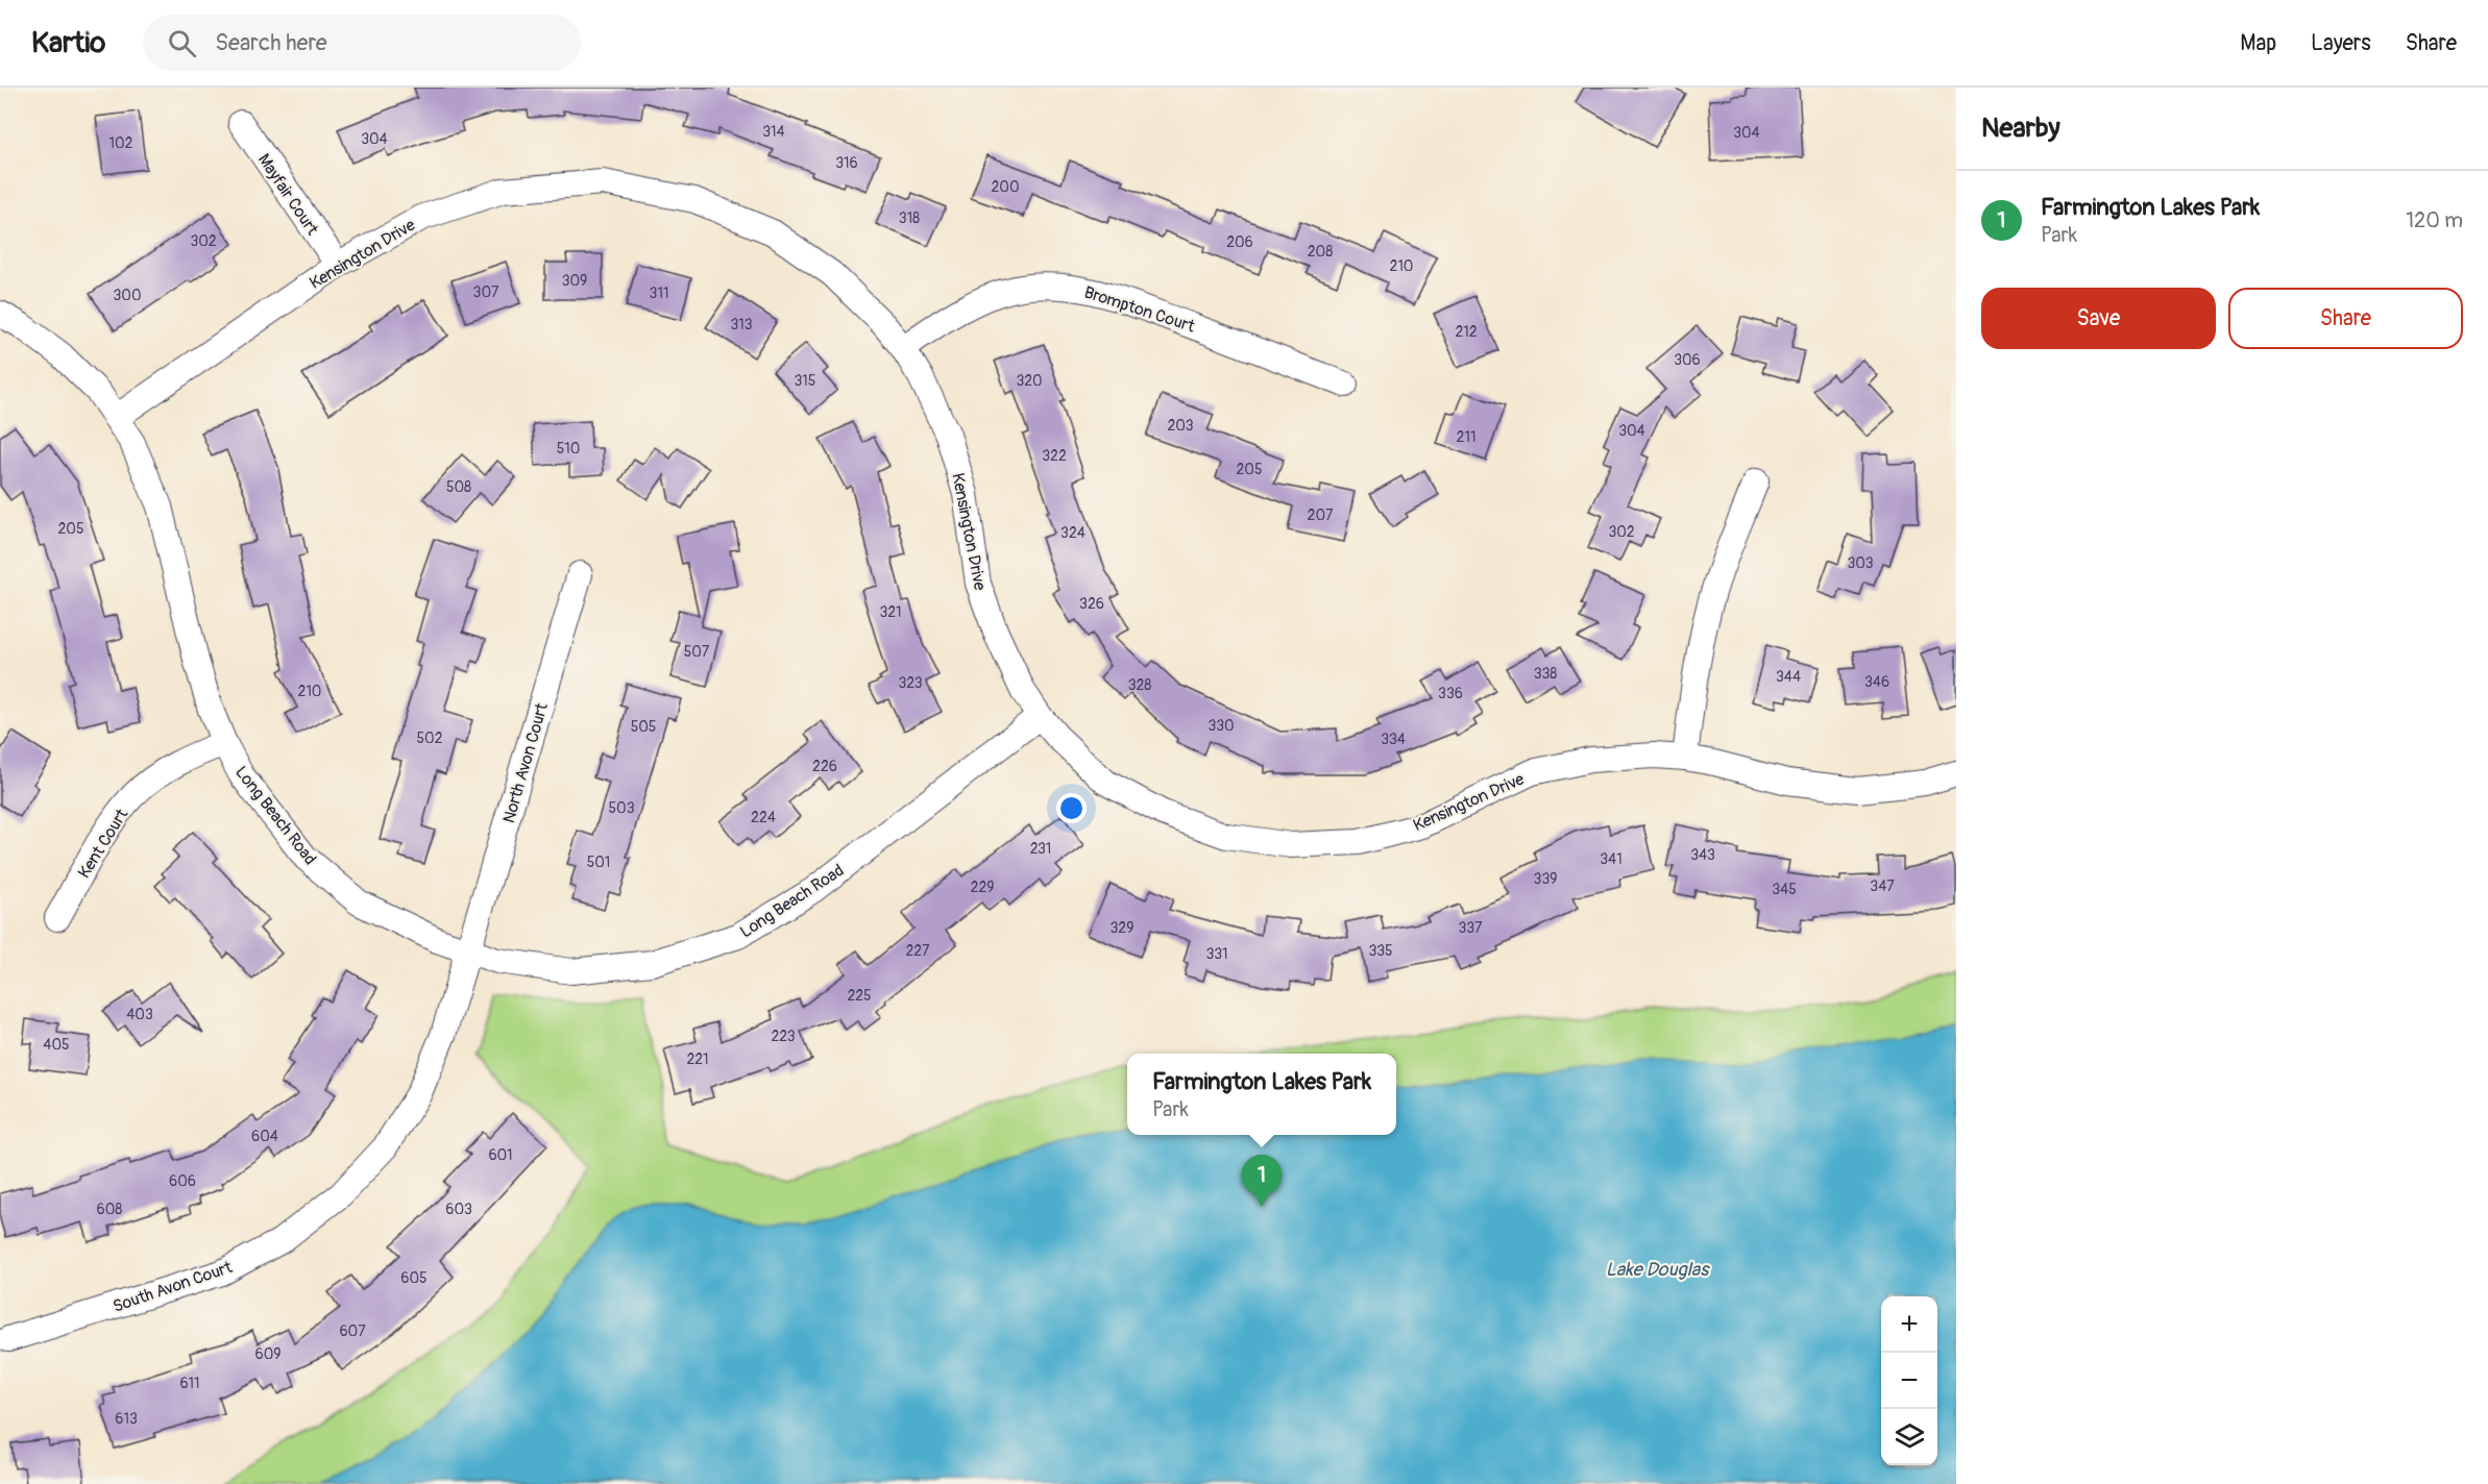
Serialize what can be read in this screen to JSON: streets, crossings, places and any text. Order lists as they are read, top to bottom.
{
  "streets": {
    "street": [
      "Mayfair Court",
      "Kensington Drive",
      "Brompton Court",
      "North Avon Court",
      "Long Beach Road",
      "Kent Court",
      "South Avon Court"
    ]
  },
  "crossings": [
    ["Mayfair Court", "Kensington Drive"],
    ["Kensington Drive", "Brompton Court"],
    ["Kensington Drive", "Long Beach Road"],
    ["North Avon Court", "Long Beach Road"],
    ["North Avon Court", "South Avon Court"],
    ["Long Beach Road", "Kent Court"],
    ["Long Beach Road", "South Avon Court"]
  ],
  "water": ["Lake Douglas"],
  "house_numbers": [
    "314",
    "304",
    "304",
    "102",
    "316",
    "200",
    "318",
    "302",
    "206",
    "208",
    "210",
    "309",
    "307",
    "311",
    "300",
    "313",
    "212",
    "306",
    "315",
    "320",
    "203",
    "304",
    "211",
    "510",
    "322",
    "205",
    "508",
    "207",
    "205",
    "302",
    "324",
    "303",
    "326",
    "321",
    "507",
    "338",
    "344",
    "346",
    "323",
    "328",
    "210",
    "336",
    "330",
    "505",
    "502",
    "334",
    "226",
    "503",
    "224",
    "231",
    "343",
    "341",
    "501",
    "339",
    "347",
    "229",
    "345",
    "329",
    "337",
    "227",
    "335",
    "331",
    "225",
    "403",
    "223",
    "405",
    "221",
    "604",
    "601",
    "606",
    "608",
    "603",
    "605",
    "607",
    "609",
    "611",
    "613"
  ],
  "page": {
    "header": "Kartio",
    "search": "Search here",
    "nav": ["Map", "Layers", "Share"],
    "heading": "Nearby",
    "list": [
      {
        "mark": "1",
        "name": "Farmington Lakes Park",
        "note": "Park",
        "value": "120 m"
      }
    ],
    "buttons": ["Save", "Share"],
    "popup": ["Farmington Lakes Park", "Park"],
    "pins": "1",
    "map_buttons": ["+", "−"]
  }
}
